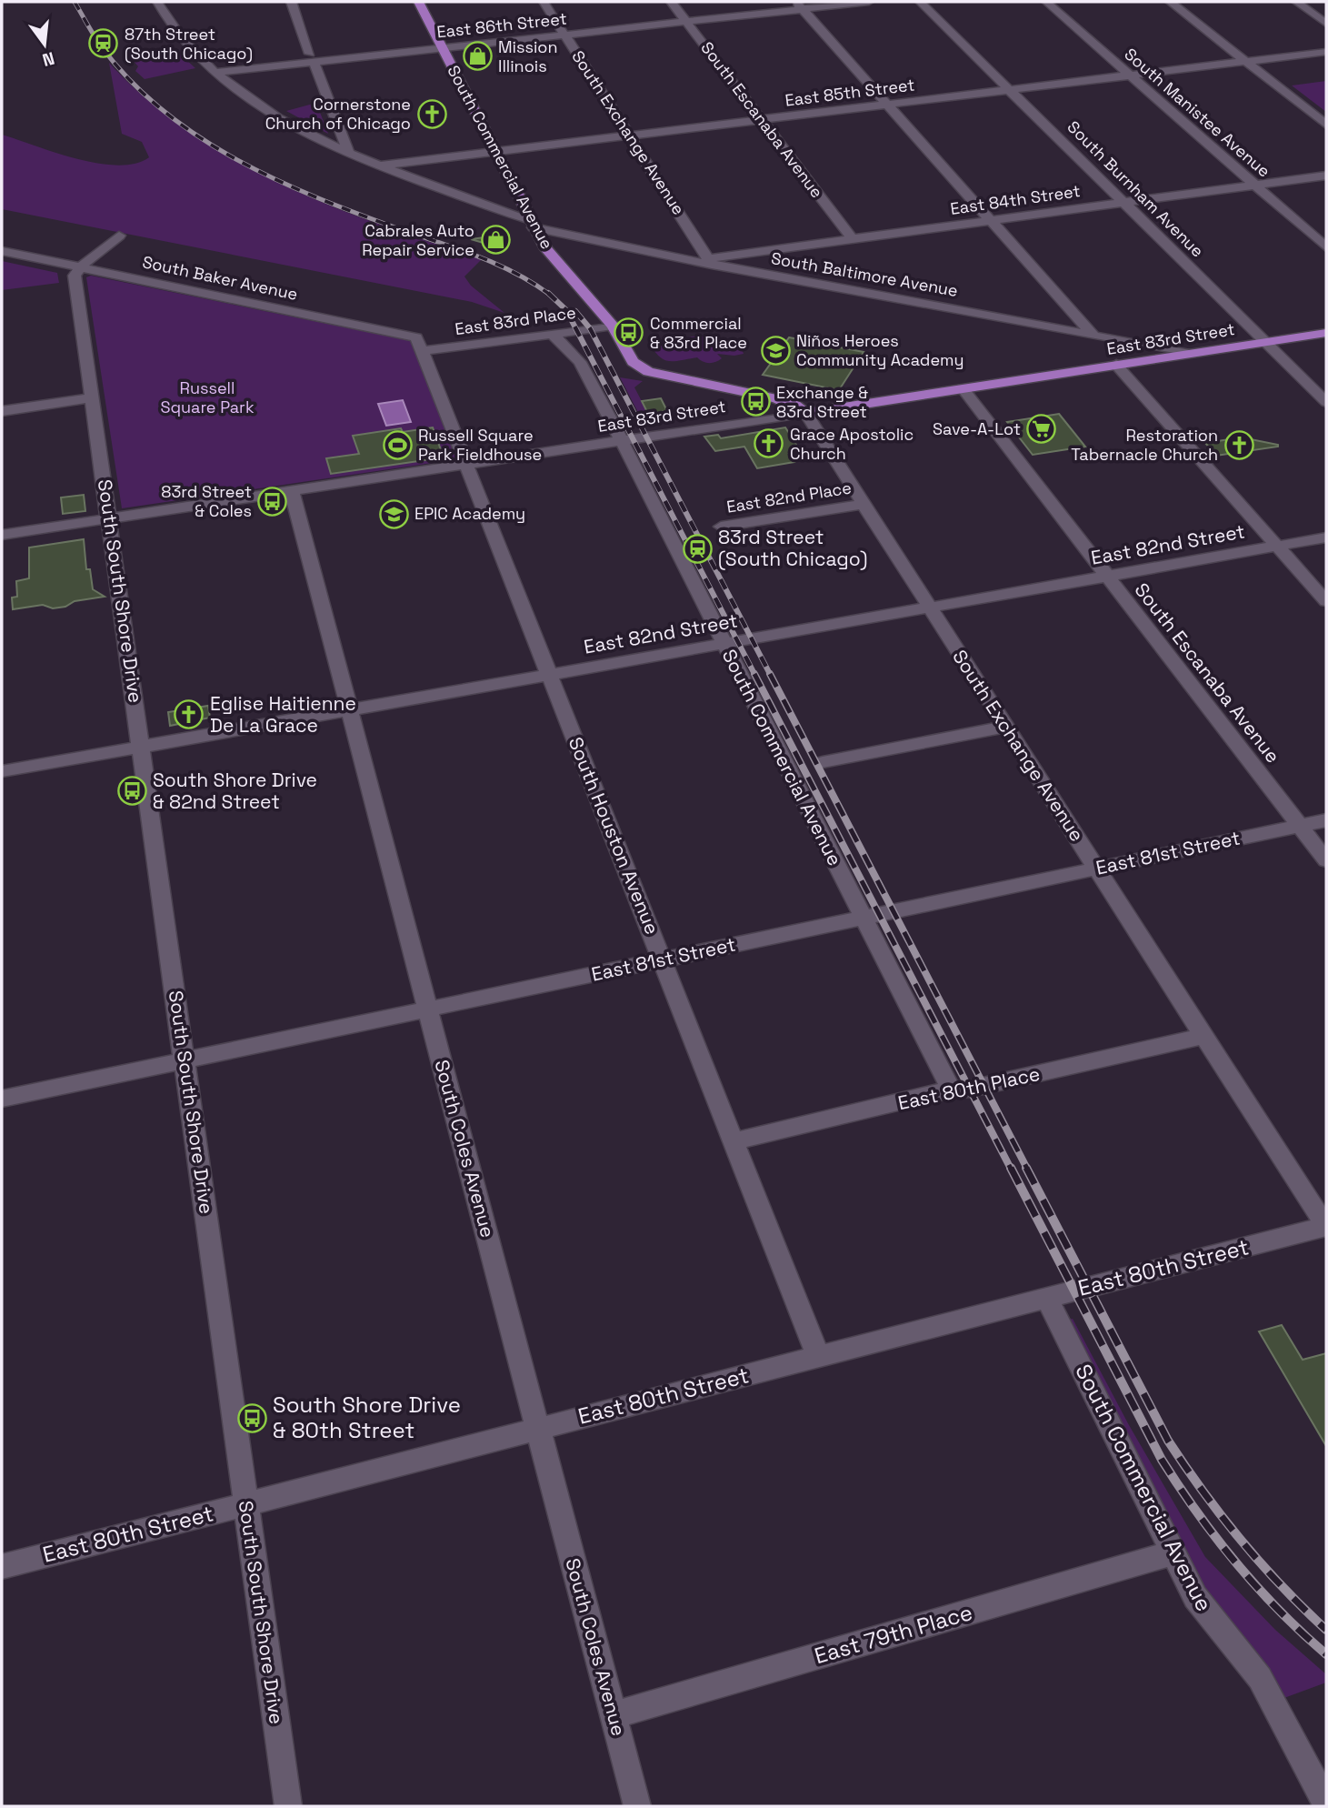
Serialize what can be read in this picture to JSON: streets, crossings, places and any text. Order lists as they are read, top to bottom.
{
  "streets": {
    "main road": ["South Commercial Avenue", "East 83rd Street"],
    "street": [
      "East 86th Street",
      "East 85th Street",
      "South Manistee Avenue",
      "South Escanaba Avenue",
      "South Exchange Avenue",
      "South Burnham Avenue",
      "East 84th Street",
      "South Baltimore Avenue",
      "South Baker Avenue",
      "East 83rd Place",
      "East 82nd Place",
      "East 82nd Street",
      "South South Shore Drive",
      "South Houston Avenue",
      "East 81st Street",
      "East 80th Place",
      "South Coles Avenue",
      "East 80th Street",
      "East 79th Place"
    ]
  },
  "crossings": [
    ["East 86th Street", "South Escanaba Avenue"],
    ["East 86th Street", "South Exchange Avenue"],
    ["East 86th Street", "South Commercial Avenue"],
    ["East 86th Street", "South Baltimore Avenue"],
    ["East 85th Street", "South Manistee Avenue"],
    ["East 85th Street", "South Escanaba Avenue"],
    ["East 85th Street", "South Exchange Avenue"],
    ["East 85th Street", "South Commercial Avenue"],
    ["East 85th Street", "South Burnham Avenue"],
    ["East 85th Street", "South Baltimore Avenue"],
    ["South Manistee Avenue", "East 84th Street"],
    ["South Escanaba Avenue", "East 84th Street"],
    ["South Escanaba Avenue", "East 83rd Street"],
    ["South Escanaba Avenue", "East 82nd Street"],
    ["South Escanaba Avenue", "East 81st Street"],
    ["South Exchange Avenue", "South Commercial Avenue"],
    ["South Exchange Avenue", "East 84th Street"],
    ["South Exchange Avenue", "South Baltimore Avenue"],
    ["South Exchange Avenue", "East 83rd Street"],
    ["South Exchange Avenue", "East 82nd Place"],
    ["South Exchange Avenue", "East 82nd Street"],
    ["South Exchange Avenue", "East 81st Street"],
    ["South Exchange Avenue", "East 80th Place"],
    ["South Exchange Avenue", "East 80th Street"],
    ["South Commercial Avenue", "South Baltimore Avenue"],
    ["South Commercial Avenue", "East 83rd Place"],
    ["South Commercial Avenue", "East 83rd Street"],
    ["South Commercial Avenue", "East 82nd Street"],
    ["South Commercial Avenue", "East 81st Street"],
    ["South Commercial Avenue", "East 80th Place"],
    ["South Commercial Avenue", "East 80th Street"],
    ["South Commercial Avenue", "East 79th Place"],
    ["South Burnham Avenue", "East 84th Street"],
    ["South Burnham Avenue", "East 83rd Street"],
    ["East 84th Street", "South Baltimore Avenue"],
    ["South Baltimore Avenue", "East 83rd Street"],
    ["South Baker Avenue", "East 83rd Place"],
    ["South Baker Avenue", "South South Shore Drive"],
    ["South Baker Avenue", "South Houston Avenue"],
    ["East 83rd Place", "South Houston Avenue"],
    ["East 83rd Street", "South South Shore Drive"],
    ["East 83rd Street", "South Houston Avenue"],
    ["East 83rd Street", "South Coles Avenue"],
    ["East 82nd Street", "South South Shore Drive"],
    ["East 82nd Street", "South Houston Avenue"],
    ["East 82nd Street", "South Coles Avenue"],
    ["South South Shore Drive", "East 81st Street"],
    ["South South Shore Drive", "East 80th Street"],
    ["South Houston Avenue", "East 81st Street"],
    ["South Houston Avenue", "East 80th Place"],
    ["South Houston Avenue", "East 80th Street"],
    ["East 81st Street", "South Coles Avenue"],
    ["South Coles Avenue", "East 80th Street"],
    ["South Coles Avenue", "East 79th Place"]
  ],
  "parks": ["Russell Square Park"],
  "places": {
    "station": ["87th Street (South Chicago)", "83rd Street (South Chicago)"],
    "shop": ["Mission Illinois", "Cabrales Auto Repair Service"],
    "church": [
      "Cornerstone Church of Chicago",
      "Grace Apostolic Church",
      "Restoration Tabernacle Church",
      "Eglise Haitienne De La Grace"
    ],
    "bus stop": [
      "Commercial & 83rd Place",
      "Exchange & 83rd Street",
      "83rd Street & Coles",
      "South Shore Drive & 82nd Street",
      "South Shore Drive & 80th Street"
    ],
    "school or university": ["Niños Heroes Community Academy", "EPIC Academy"],
    "supermarket": ["Save-A-Lot"],
    "sports": ["Russell Square Park Fieldhouse"]
  },
  "north": "bottom"
}
